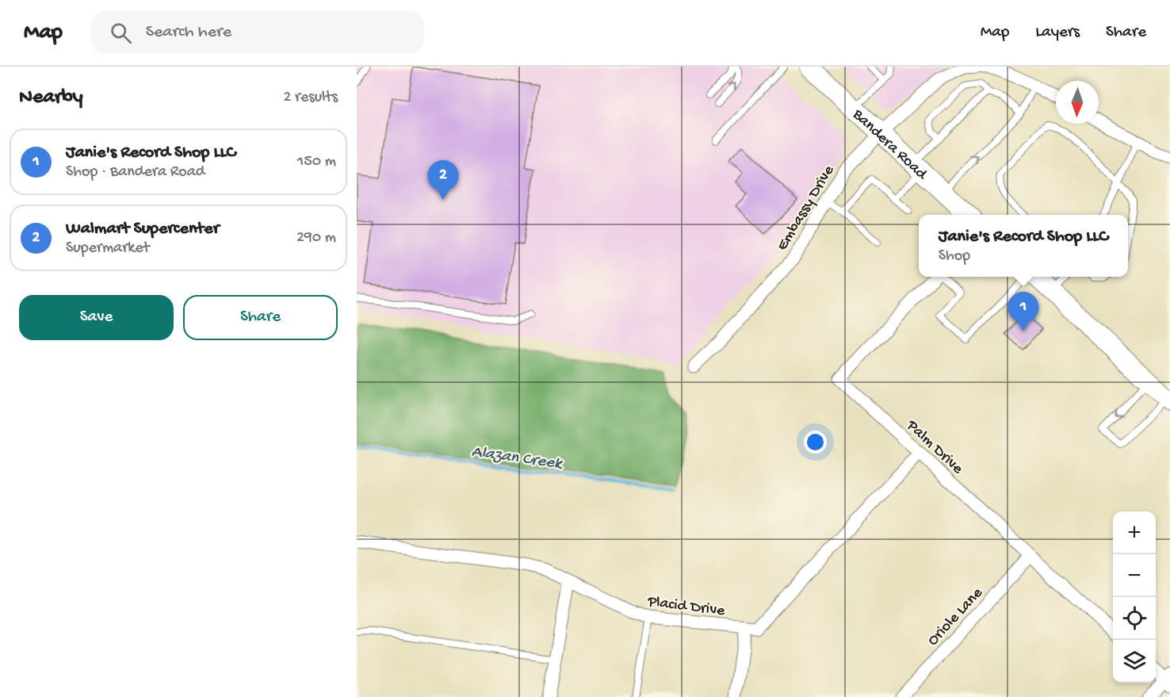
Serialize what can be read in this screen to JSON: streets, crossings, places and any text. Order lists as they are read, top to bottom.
{
  "streets": {
    "main road": ["Bandera Road"],
    "street": [
      "Embassy Drive",
      "Palm Drive",
      "Placid Drive",
      "Oriole Lane"
    ]
  },
  "crossings": [
    ["Bandera Road", "Embassy Drive"],
    ["Palm Drive", "Placid Drive"],
    ["Palm Drive", "Oriole Lane"]
  ],
  "water": ["Alazan Creek"],
  "north": "bottom",
  "page": {
    "header": "Map",
    "search": "Search here",
    "nav": ["Map", "Layers", "Share"],
    "heading": ["Nearby", "2 results"],
    "list": [
      {
        "mark": "1",
        "name": "Janie's Record Shop LLC",
        "note": "Shop · Bandera Road",
        "value": "150 m"
      },
      {
        "mark": "2",
        "name": "Walmart Supercenter",
        "note": "Supermarket",
        "value": "290 m"
      }
    ],
    "pins": ["2", "1"],
    "popup": ["Janie's Record Shop LLC", "Shop"],
    "buttons": ["Save", "Share"],
    "map_buttons": ["+", "−"]
  }
}
